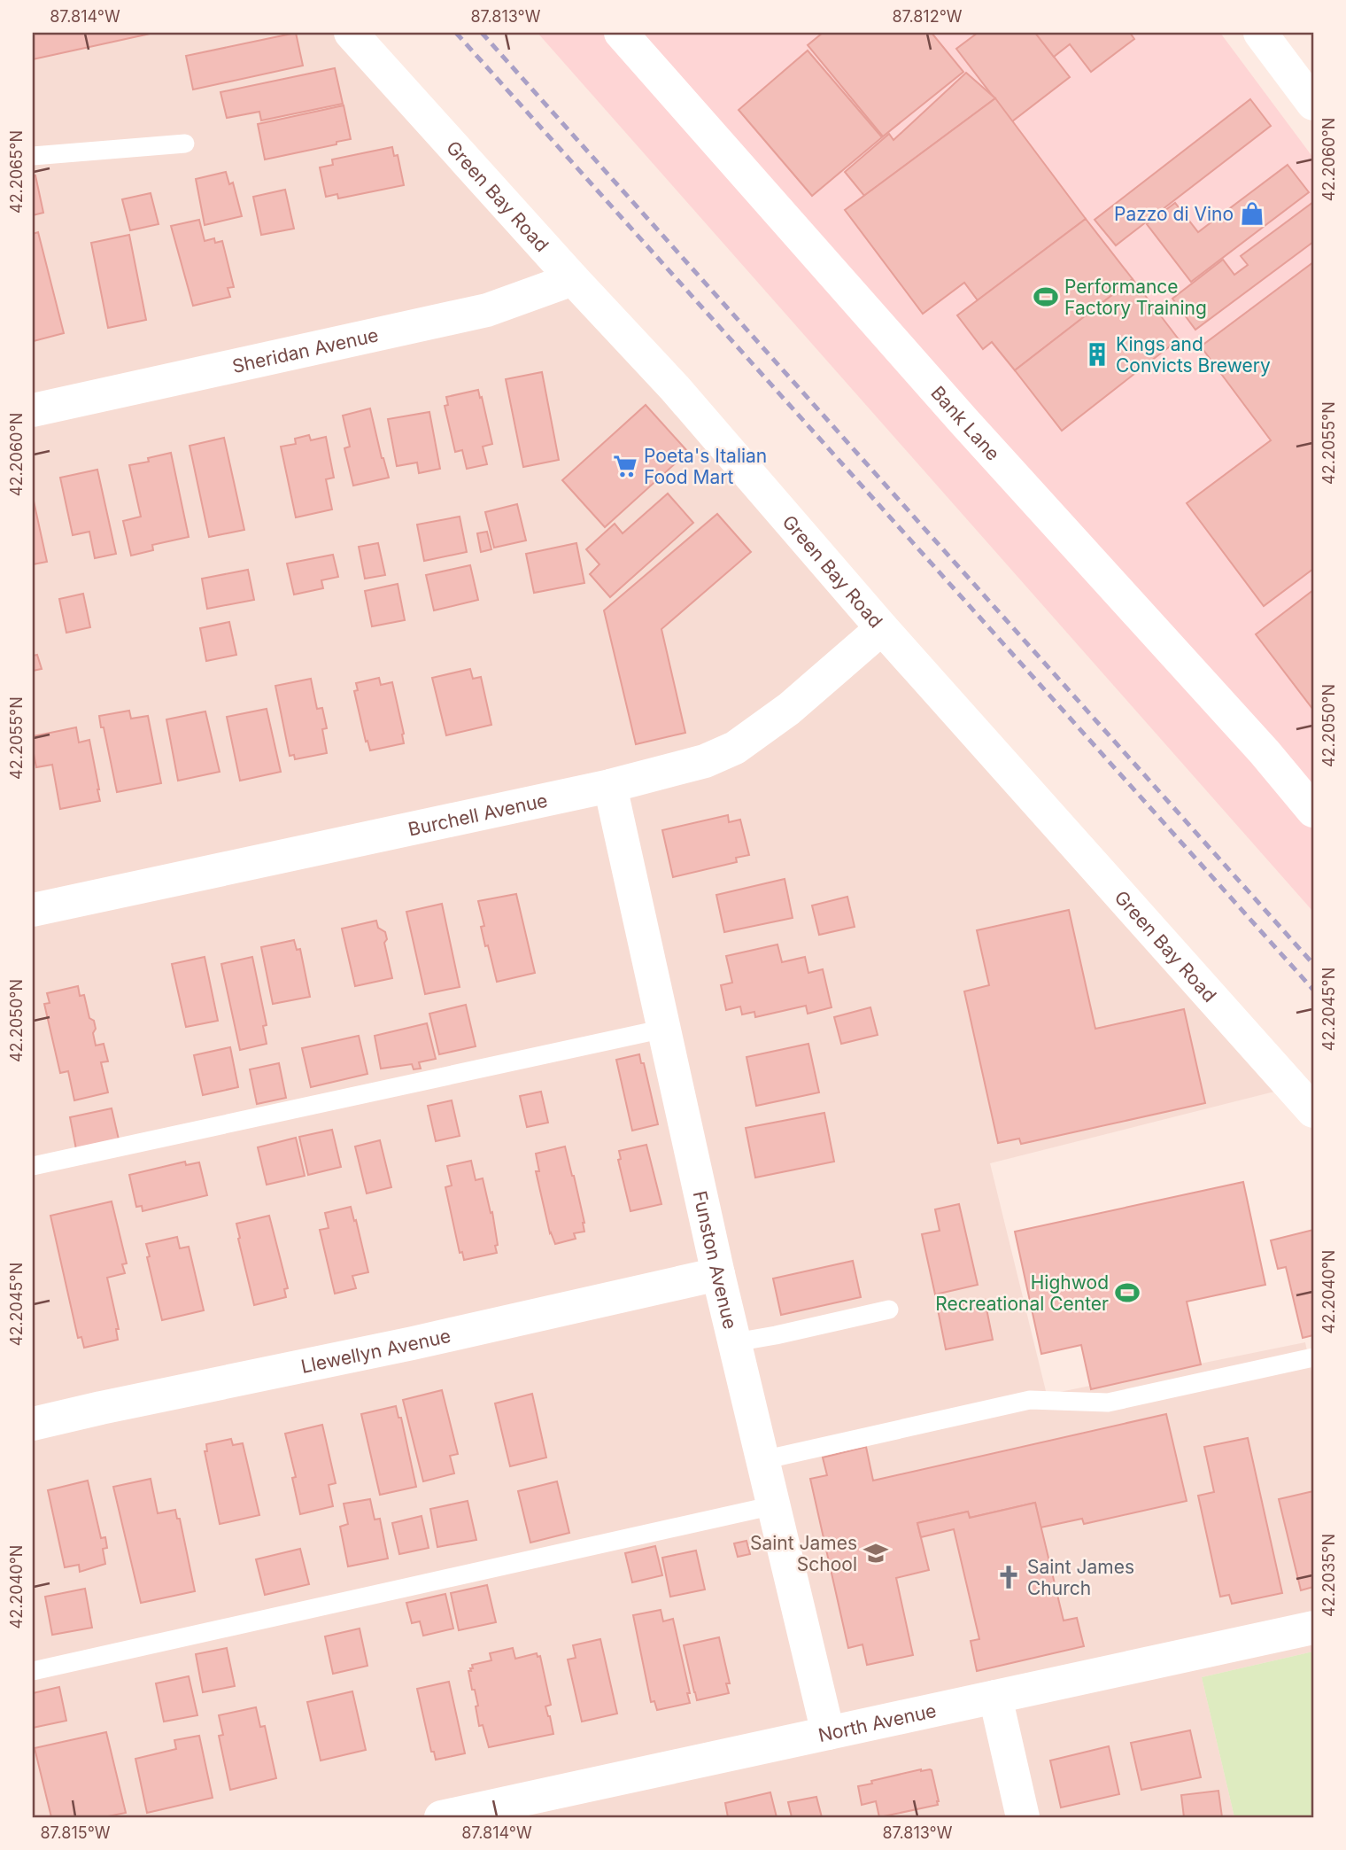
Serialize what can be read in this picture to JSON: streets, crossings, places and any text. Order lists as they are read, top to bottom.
{
  "streets": {
    "street": [
      "Green Bay Road",
      "Sheridan Avenue",
      "Bank Lane",
      "Burchell Avenue",
      "Funston Avenue",
      "Llewellyn Avenue",
      "North Avenue"
    ]
  },
  "crossings": [
    ["Green Bay Road", "Sheridan Avenue"],
    ["Green Bay Road", "Burchell Avenue"],
    ["Burchell Avenue", "Funston Avenue"],
    ["Funston Avenue", "Llewellyn Avenue"],
    ["Funston Avenue", "North Avenue"]
  ],
  "places": {
    "shop": ["Pazzo di Vino"],
    "sports": ["Performance Factory Training", "Highwod Recreational Center"],
    "building": ["Kings and Convicts Brewery"],
    "supermarket": ["Poeta's Italian Food Mart"],
    "school or university": ["Saint James School"],
    "church": ["Saint James Church"]
  },
  "coordinates": [
    "87.814°W",
    "87.813°W",
    "87.812°W",
    "42.2060°N",
    "42.2065°N",
    "42.2055°N",
    "42.2050°N",
    "42.2045°N",
    "42.2040°N",
    "42.2035°N",
    "87.815°W"
  ]
}
